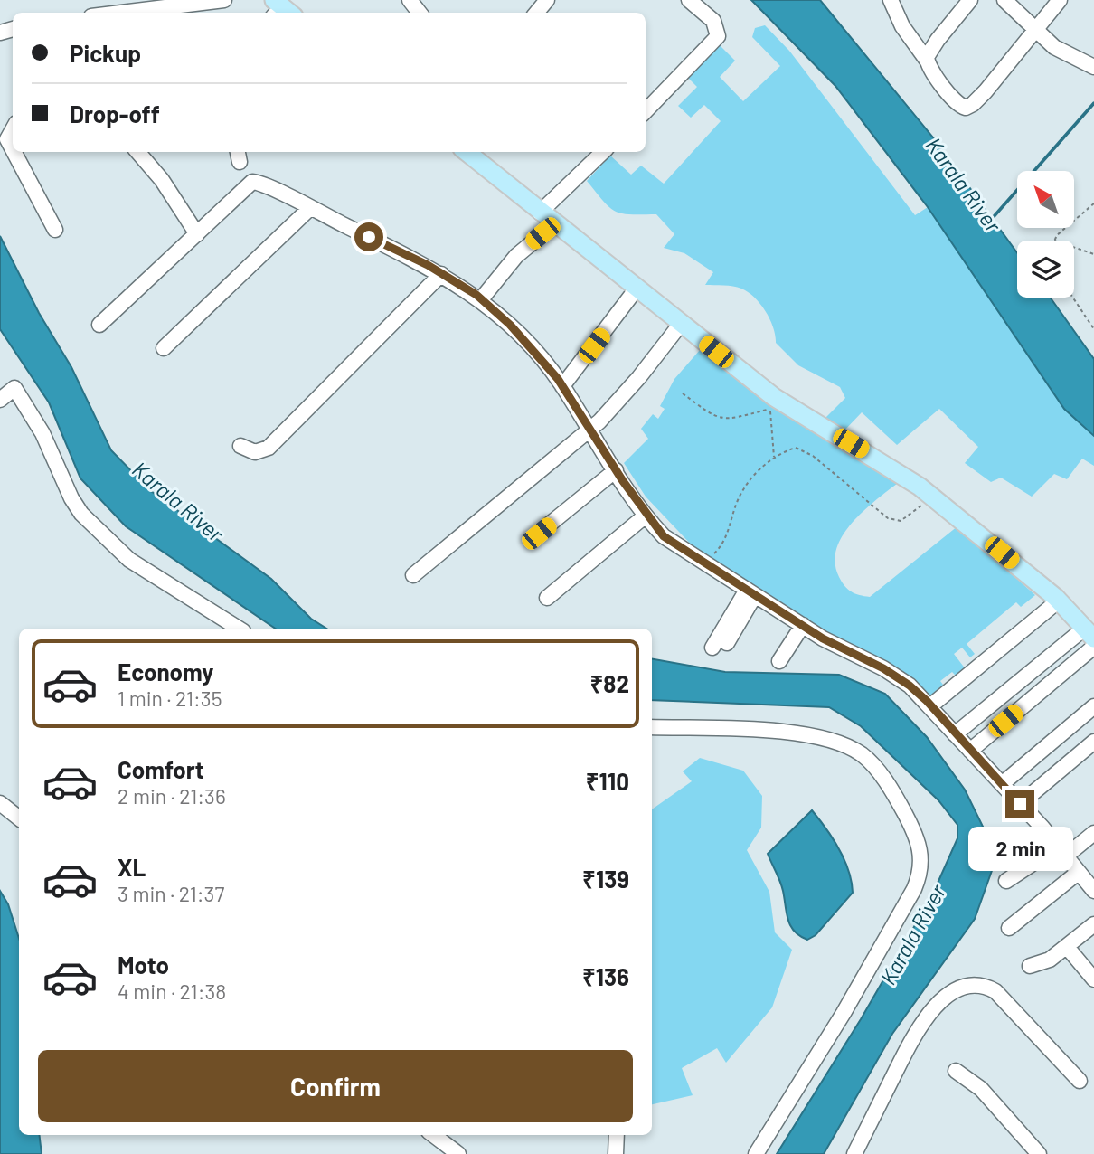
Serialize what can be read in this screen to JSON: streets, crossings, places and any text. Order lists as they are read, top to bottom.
{
  "water": ["Karala River"],
  "north": "top left",
  "page": {
    "banner": ["Pickup", "Drop-off"],
    "list": [
      {
        "name": "Economy",
        "note": "1 min · 21:35",
        "value": "₹82"
      },
      {
        "name": "Comfort",
        "note": "2 min · 21:36",
        "value": "₹110"
      },
      {
        "name": "XL",
        "note": "3 min · 21:37",
        "value": "₹139"
      },
      {
        "name": "Moto",
        "note": "4 min · 21:38",
        "value": "₹136"
      }
    ],
    "bubble": "2 min",
    "buttons": "Confirm"
  }
}
